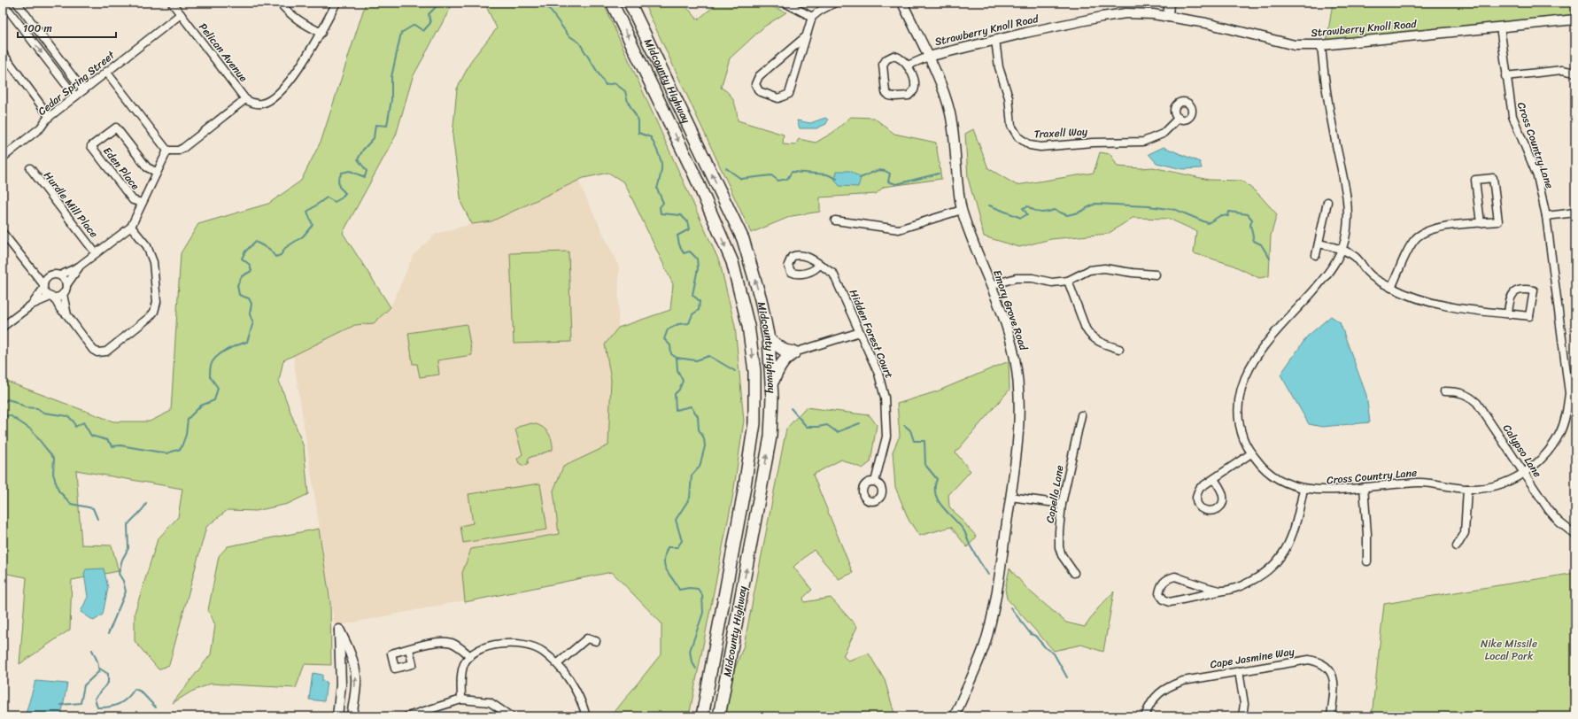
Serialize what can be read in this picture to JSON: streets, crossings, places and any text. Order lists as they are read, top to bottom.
{
  "streets": {
    "main road": ["Midcounty Highway"],
    "street": [
      "Strawberry Knoll Road",
      "Pelican Avenue",
      "Cedar Spring Street",
      "Traxell Way",
      "Cross Country Lane",
      "Eden Place",
      "Hurdle Mill Place",
      "Emory Grove Road",
      "Hidden Forest Court",
      "Calypso Lane",
      "Capella Lane",
      "Cape Jasmine Way"
    ]
  },
  "crossings": [
    ["Strawberry Knoll Road", "Traxell Way"],
    ["Strawberry Knoll Road", "Cross Country Lane"],
    ["Strawberry Knoll Road", "Emory Grove Road"],
    ["Pelican Avenue", "Cedar Spring Street"],
    ["Cross Country Lane", "Calypso Lane"]
  ],
  "parks": ["Nike Missile Local Park"],
  "scale_bar": "100 m"
}
